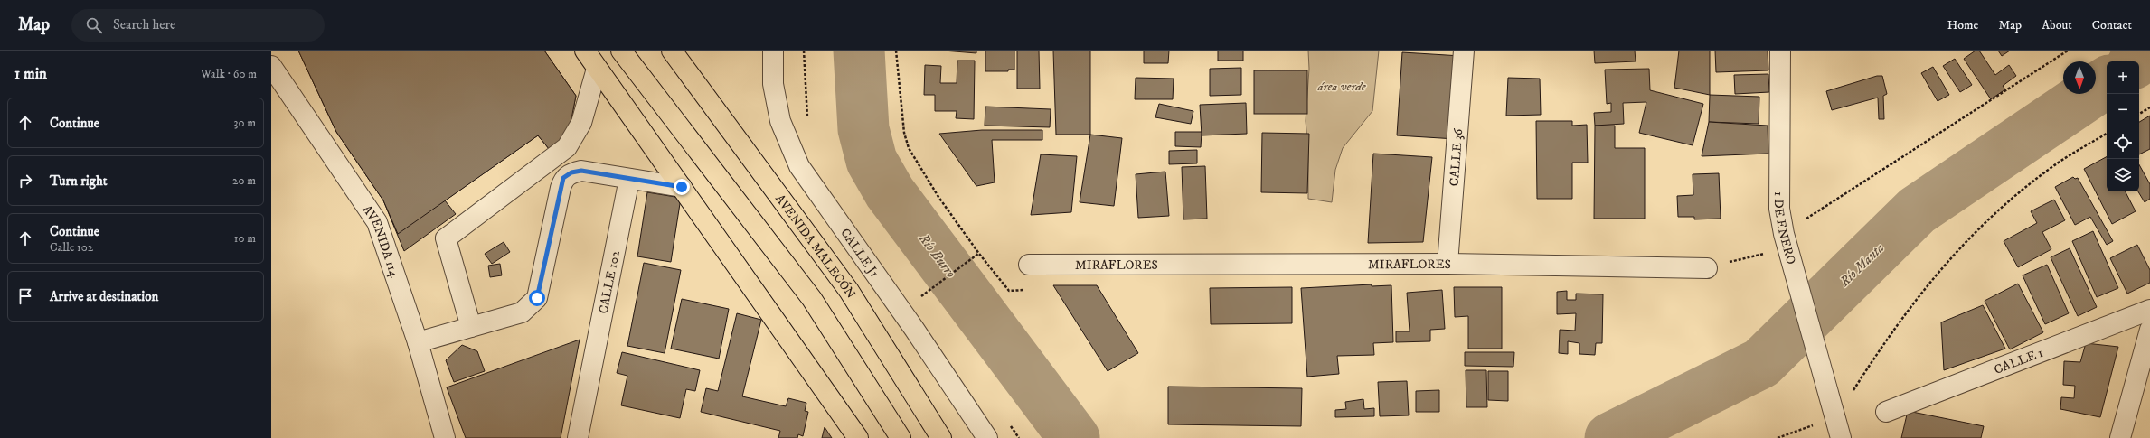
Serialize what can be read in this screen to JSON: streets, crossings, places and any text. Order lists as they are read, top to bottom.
{
  "streets": {
    "main road": ["AVENIDA MALECÓN"],
    "street": [
      "CALLE 36",
      "1 DE ENERO",
      "AVENIDA 114",
      "CALLE J1",
      "MIRAFLORES",
      "CALLE 102",
      "CALLE 1"
    ]
  },
  "crossings": [
    ["CALLE 36", "MIRAFLORES"]
  ],
  "water": ["Río Burro", "Río Manta"],
  "parks": ["área verde"],
  "north": "bottom",
  "page": {
    "header": "Map",
    "search": "Search here",
    "nav": [
      "Home",
      "Map",
      "About",
      "Contact"
    ],
    "heading": ["1 min", "Walk · 60 m"],
    "map_buttons": ["+", "−"],
    "list": [
      ["Continue", "30 m"],
      ["Turn right", "20 m"],
      ["Continue", "Calle 102", "10 m"],
      "Arrive at destination"
    ]
  }
}
